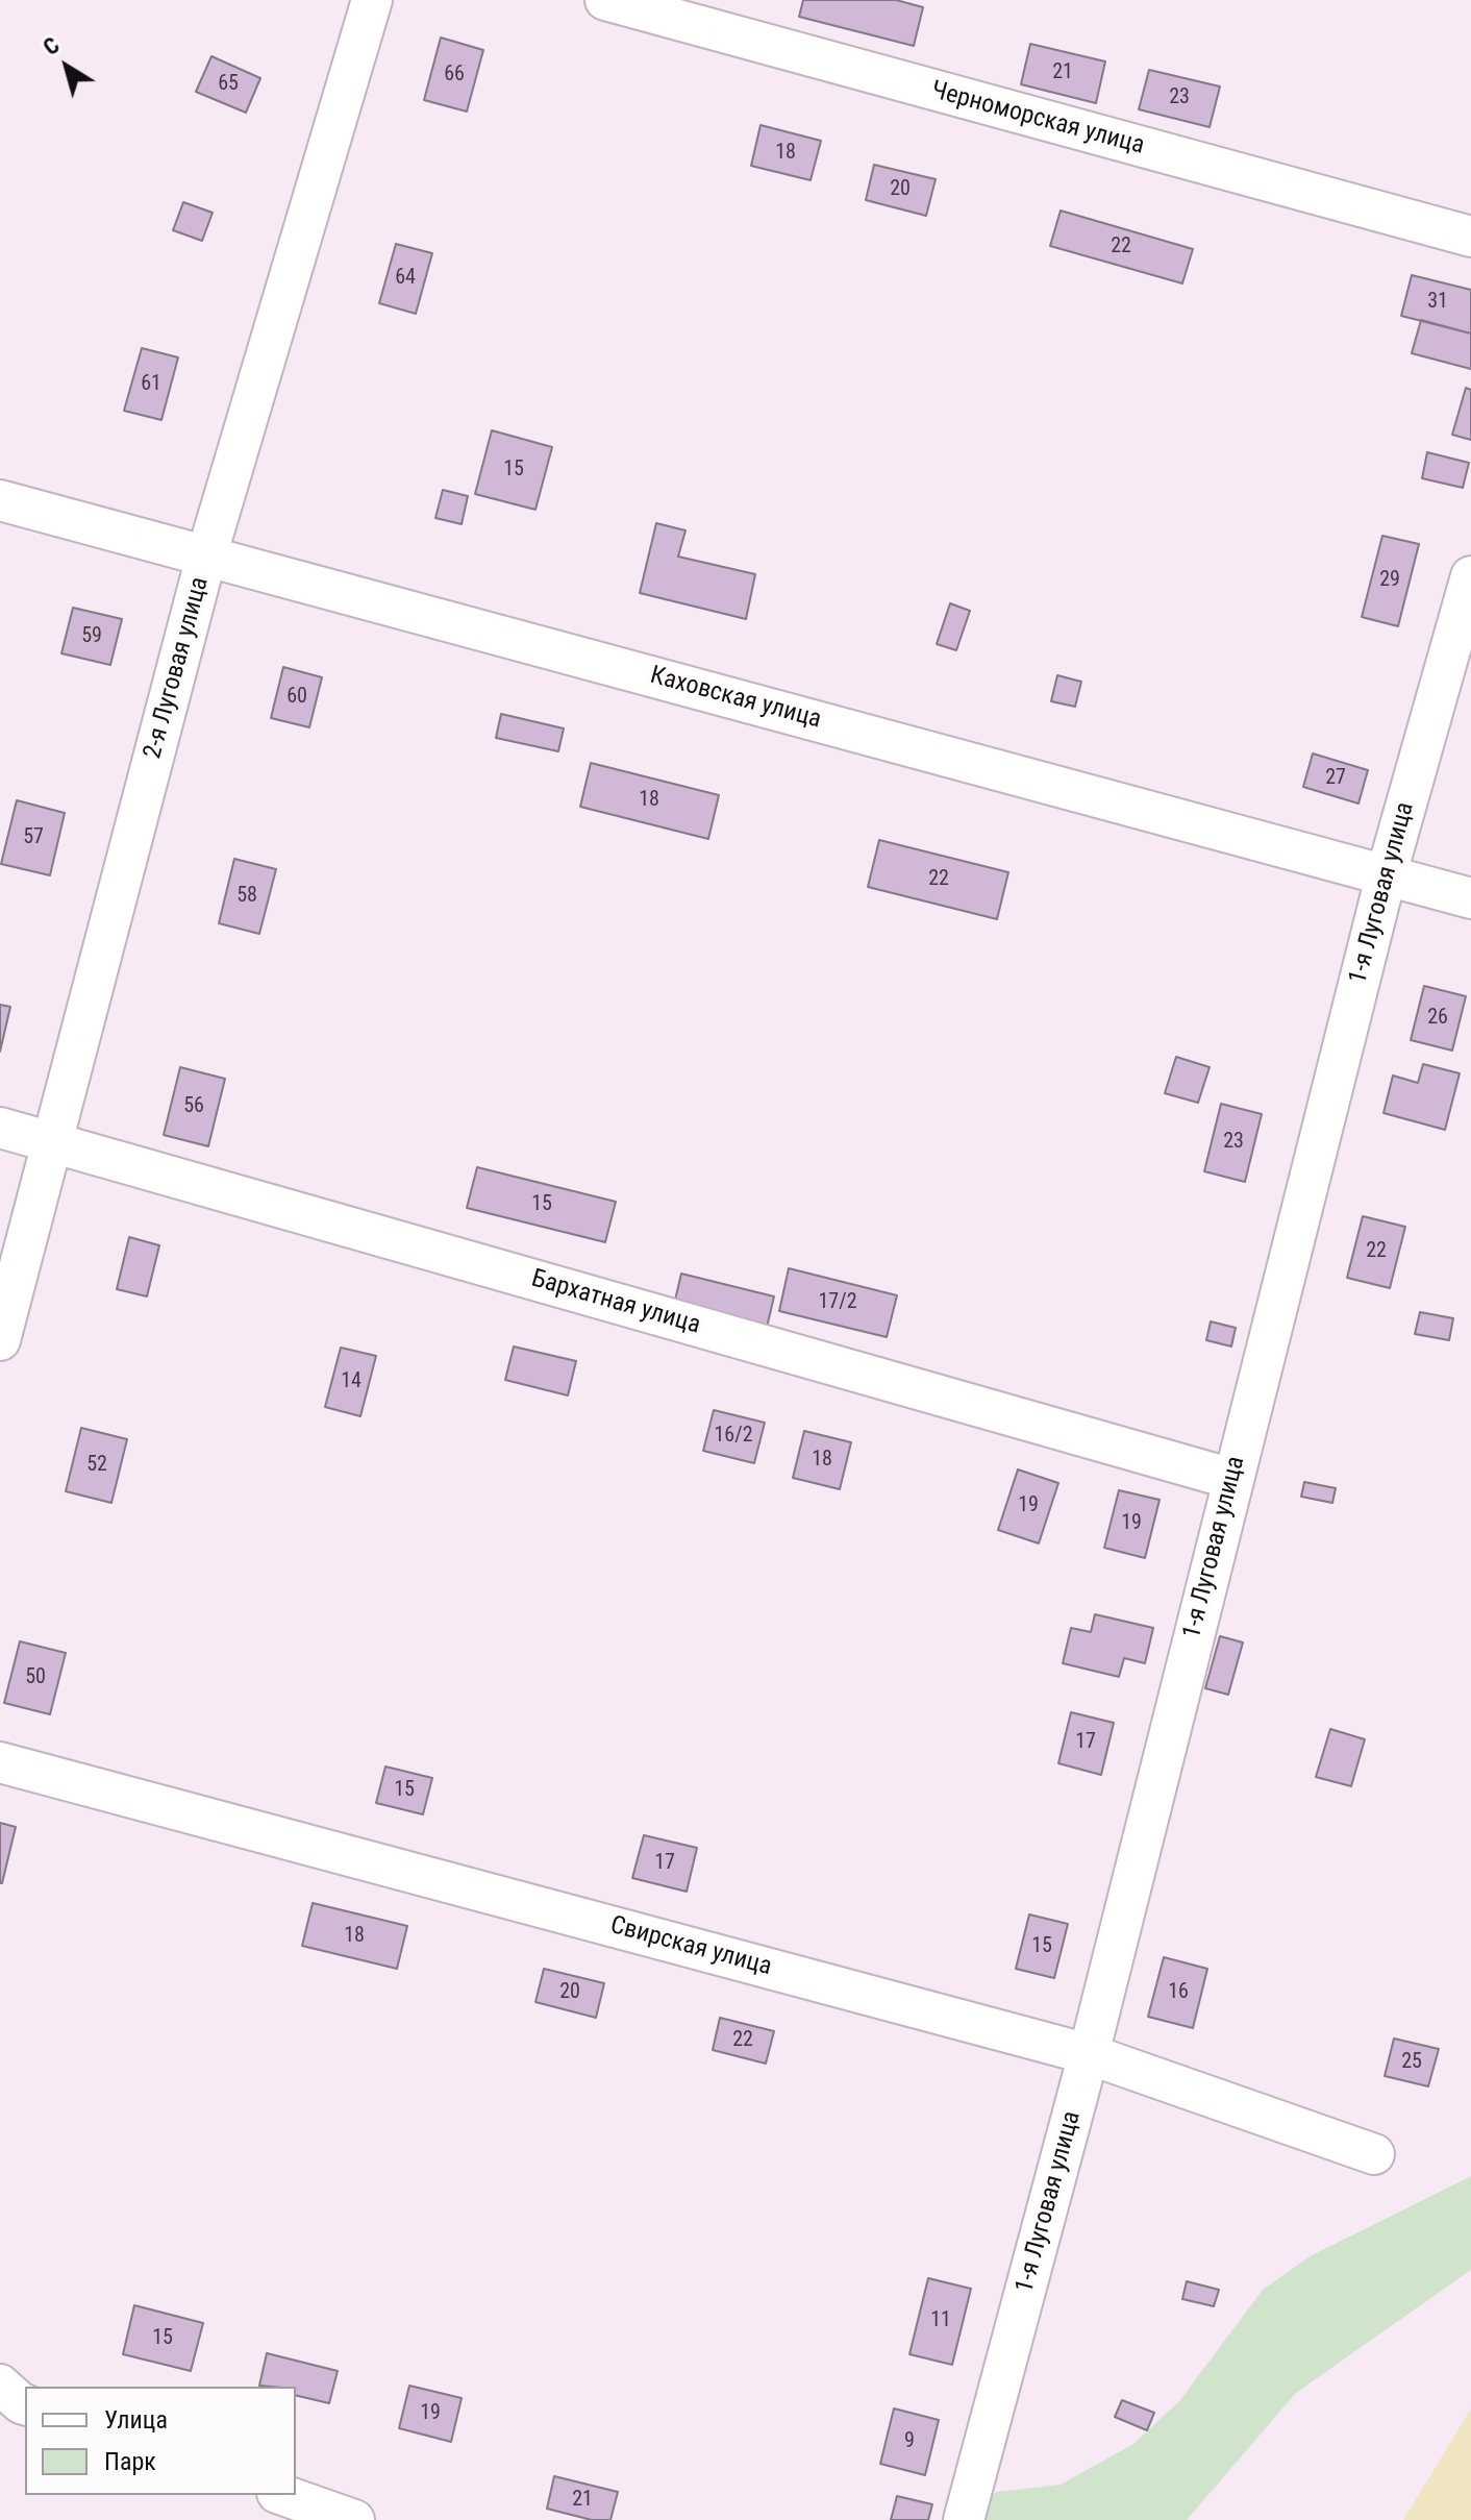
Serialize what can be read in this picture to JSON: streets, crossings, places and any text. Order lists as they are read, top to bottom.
{
  "streets": {
    "street": [
      "Черноморская улица",
      "2-я Луговая улица",
      "Каховская улица",
      "1-я Луговая улица",
      "Бархатная улица",
      "Свирская улица"
    ]
  },
  "crossings": [
    ["2-я Луговая улица", "Каховская улица"],
    ["2-я Луговая улица", "Бархатная улица"],
    ["Каховская улица", "1-я Луговая улица"],
    ["1-я Луговая улица", "Бархатная улица"],
    ["1-я Луговая улица", "Свирская улица"]
  ],
  "house_numbers": [
    "21",
    "66",
    "65",
    "23",
    "18",
    "20",
    "22",
    "64",
    "31",
    "61",
    "15",
    "29",
    "59",
    "60",
    "27",
    "18",
    "57",
    "22",
    "58",
    "26",
    "56",
    "23",
    "15",
    "22",
    "17/2",
    "14",
    "16/2",
    "18",
    "52",
    "19",
    "19",
    "50",
    "17",
    "15",
    "17",
    "18",
    "15",
    "20",
    "16",
    "22",
    "25",
    "11",
    "15",
    "19",
    "9",
    "21"
  ],
  "legend": ["Улица", "Парк"],
  "north": "top left"
}
